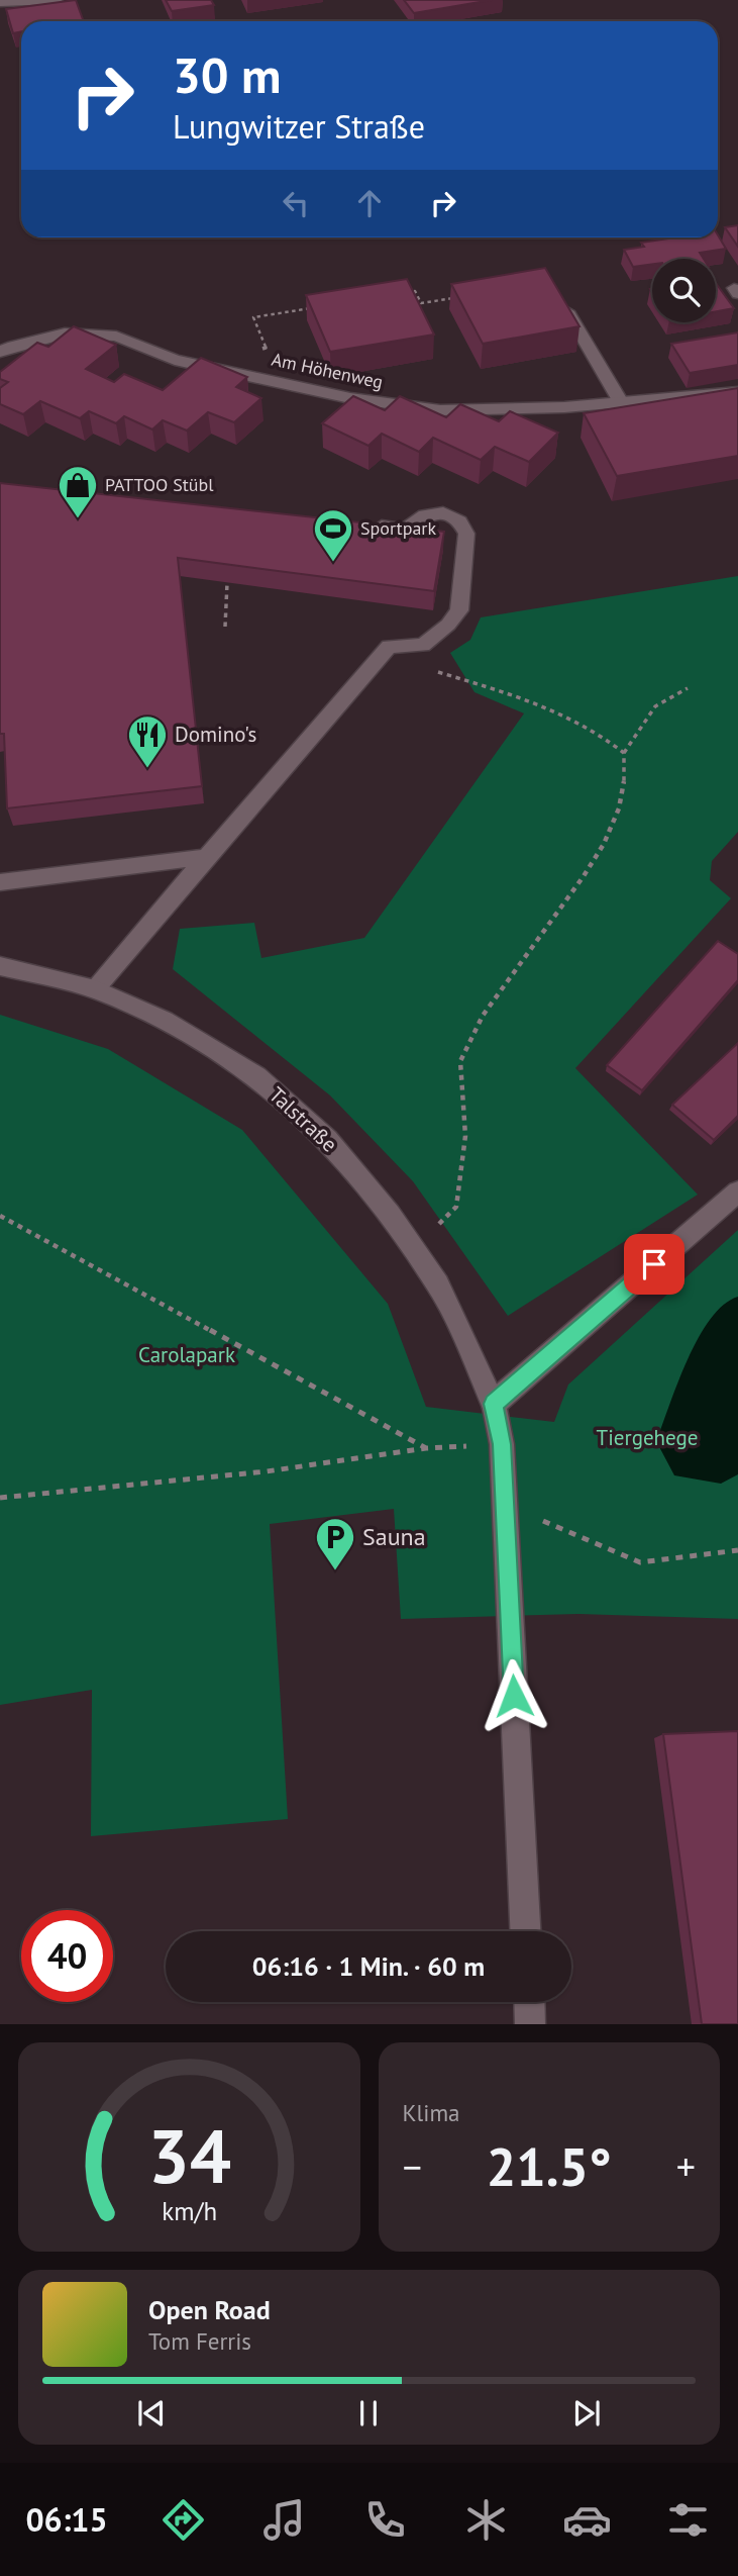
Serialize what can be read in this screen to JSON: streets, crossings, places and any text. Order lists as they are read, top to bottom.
{
  "streets": {
    "street": ["Am Höhenweg", "Talstraße"]
  },
  "parks": ["Carolapark", "Tiergehege"],
  "places": {
    "shop": ["PATTOO Stübl"],
    "sports": ["Sportpark"],
    "restaurant": ["Domino's"],
    "parking": ["Sauna"]
  },
  "page": {
    "turn": ["30 m", "Lungwitzer Straße"],
    "limit": "40",
    "trip": "06:16 · 1 Min. · 60 m",
    "tile": "Klima",
    "heat": ["−", "21.5°", "+"],
    "song": ["Open Road", "Tom Ferris"],
    "tabs": "06:15",
    "gauge": ["34", "km/h"]
  }
}
